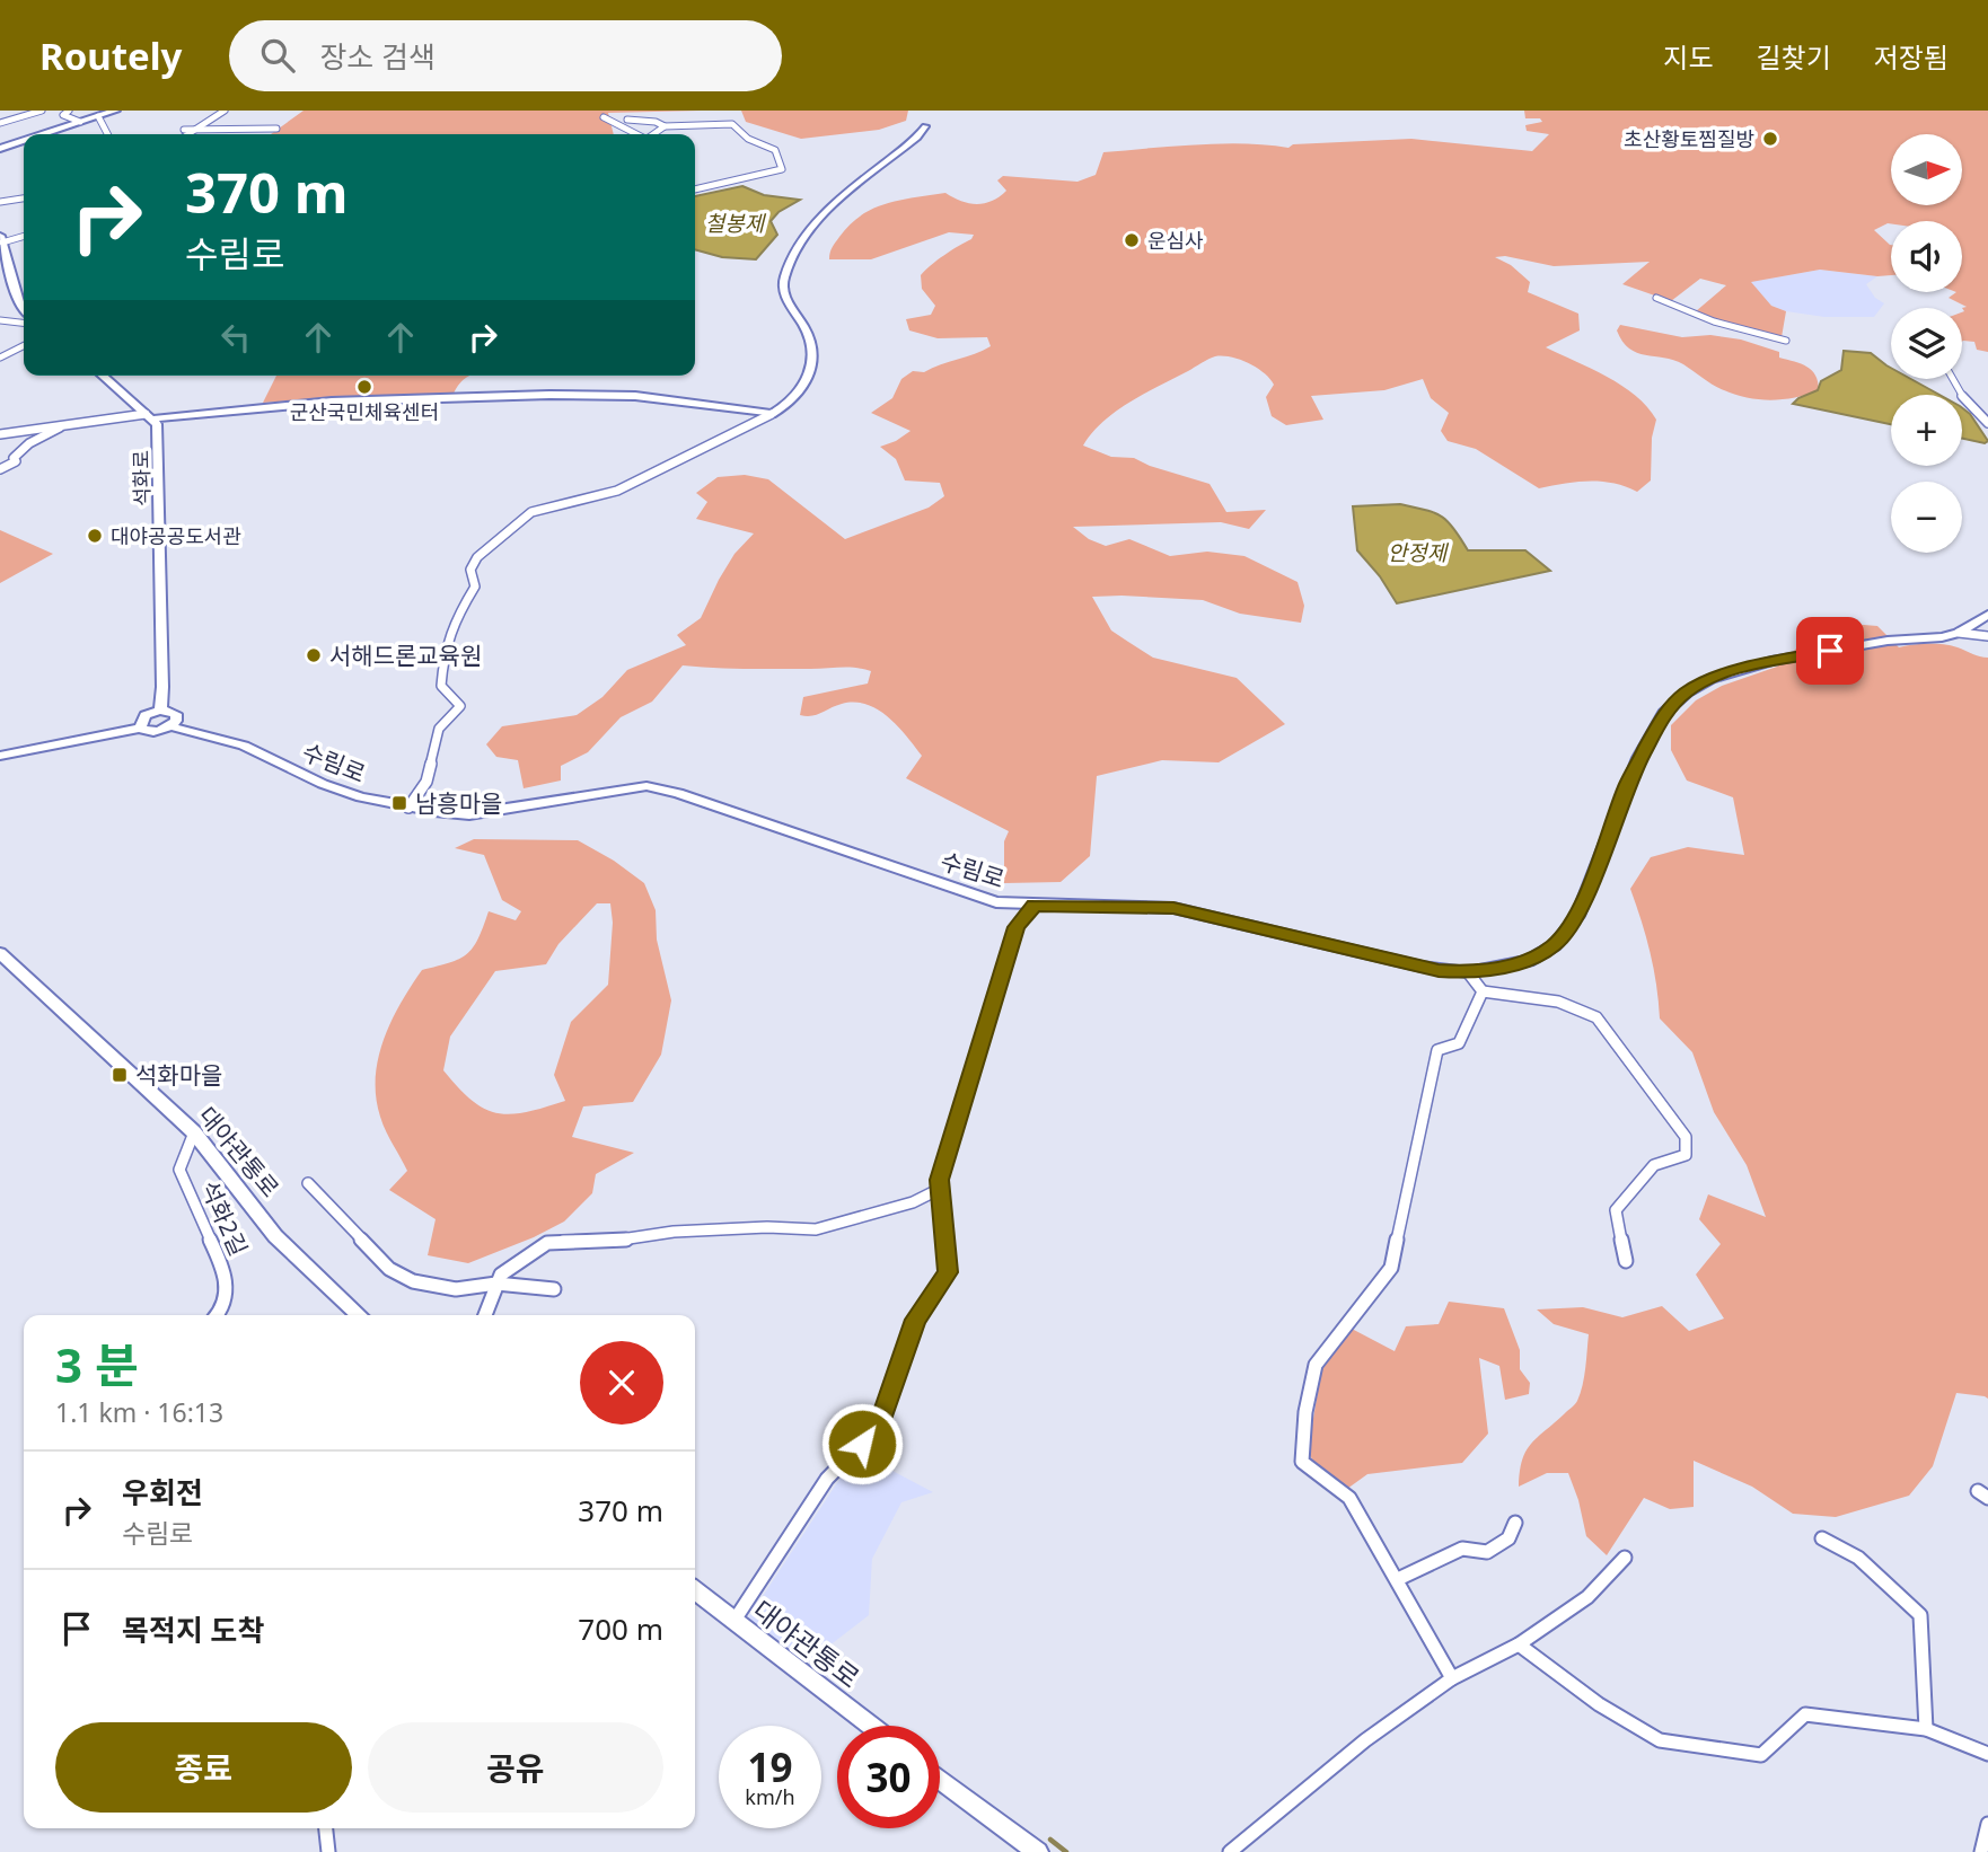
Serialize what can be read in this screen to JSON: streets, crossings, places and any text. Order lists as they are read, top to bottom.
{
  "streets": {
    "main road": ["석화로", "수림로", "대야관통로"],
    "street": ["석화2길"]
  },
  "crossings": [
    ["석화로", "수림로"],
    ["대야관통로", "석화2길"]
  ],
  "water": ["철봉제", "안정제"],
  "places": {
    "other": [
      "초산황토찜질방",
      "운심사",
      "군산국민체육센터",
      "대야공공도서관",
      "서해드론교육원"
    ],
    "transit": ["남흥마을", "석화마을"]
  },
  "north": "right",
  "page": {
    "header": "Routely",
    "search": "장소 검색",
    "nav": ["지도", "길찾기", "저장됨"],
    "map_buttons": ["+", "−"],
    "turn": ["370 m", "수림로"],
    "heading": ["3 분", "1.1 km · 16:13"],
    "list": [
      {
        "name": "우회전",
        "note": "수림로",
        "value": "370 m"
      },
      {
        "name": "목적지 도착",
        "value": "700 m"
      }
    ],
    "buttons": ["종료", "공유"],
    "speed": "19 km/h",
    "limit": "30"
  }
}
